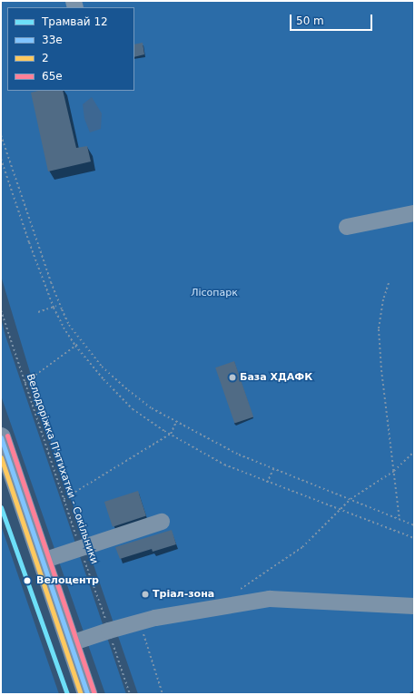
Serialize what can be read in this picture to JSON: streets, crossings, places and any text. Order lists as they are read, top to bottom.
{
  "streets": {
    "path": ["Велодоріжка П'ятихатки - Сокільники"]
  },
  "parks": ["Лісопарк"],
  "places": ["База ХДАФК", "Велоцентр", "Тріал-зона"],
  "lines": [
    "transit line 65е",
    "transit line 33е",
    "transit line 2",
    "tram line 12"
  ],
  "legend": [
    "Трамвай 12",
    "33е",
    "2",
    "65е"
  ],
  "scale_bar": "50 m"
}
